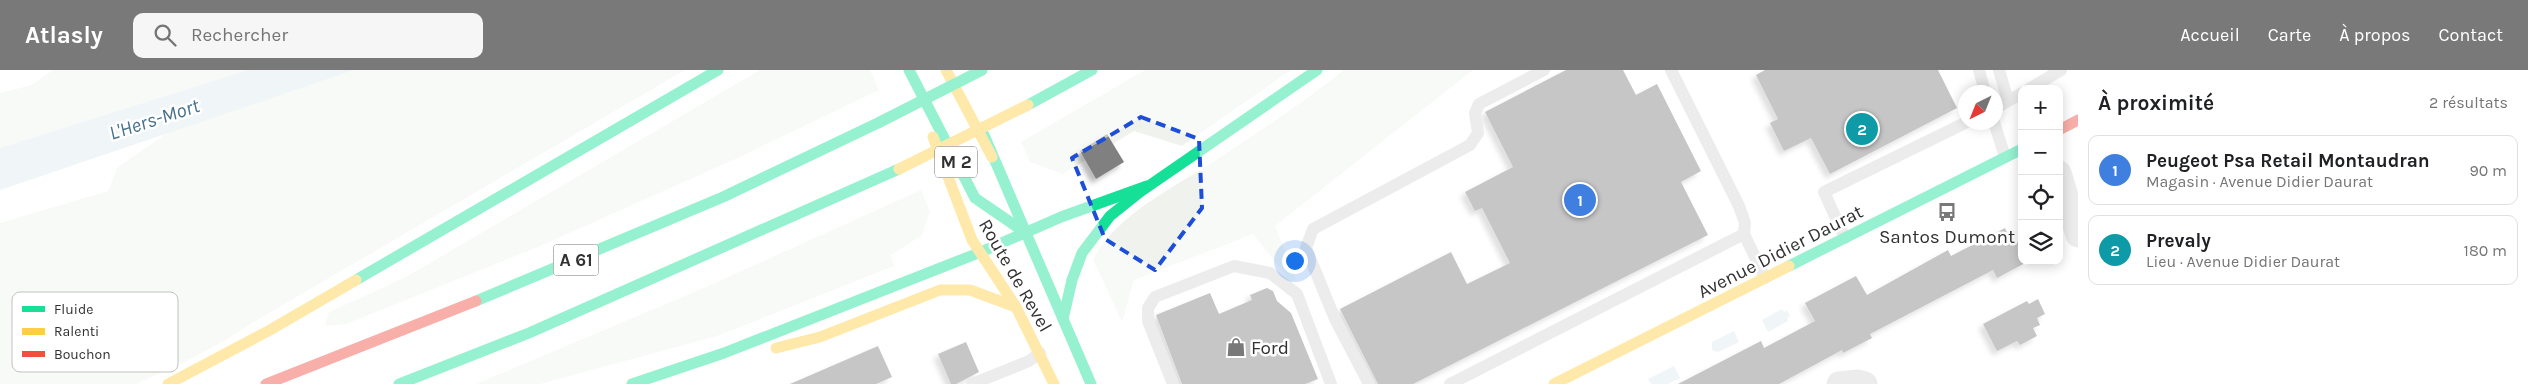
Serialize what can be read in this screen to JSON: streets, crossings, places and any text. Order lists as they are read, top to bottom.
{
  "streets": {
    "main road": [
      "M 2",
      "Avenue Didier Daurat",
      "A 61",
      "Route de Revel"
    ]
  },
  "crossings": [
    ["M 2", "Route de Revel"]
  ],
  "water": ["L'Hers-Mort"],
  "places": {
    "bus stop": ["Santos Dumont"],
    "shop": ["Ford"]
  },
  "legend": ["Fluide", "Ralenti", "Bouchon"],
  "north": "bottom left",
  "page": {
    "header": "Atlasly",
    "search": "Rechercher",
    "nav": [
      "Accueil",
      "Carte",
      "À propos",
      "Contact"
    ],
    "heading": ["À proximité", "2 résultats"],
    "map_buttons": ["+", "−"],
    "pins": ["2", "1"],
    "list": [
      {
        "mark": "1",
        "name": "Peugeot Psa Retail Montaudran",
        "note": "Magasin · Avenue Didier Daurat",
        "value": "90 m"
      },
      {
        "mark": "2",
        "name": "Prevaly",
        "note": "Lieu · Avenue Didier Daurat",
        "value": "180 m"
      }
    ]
  }
}
